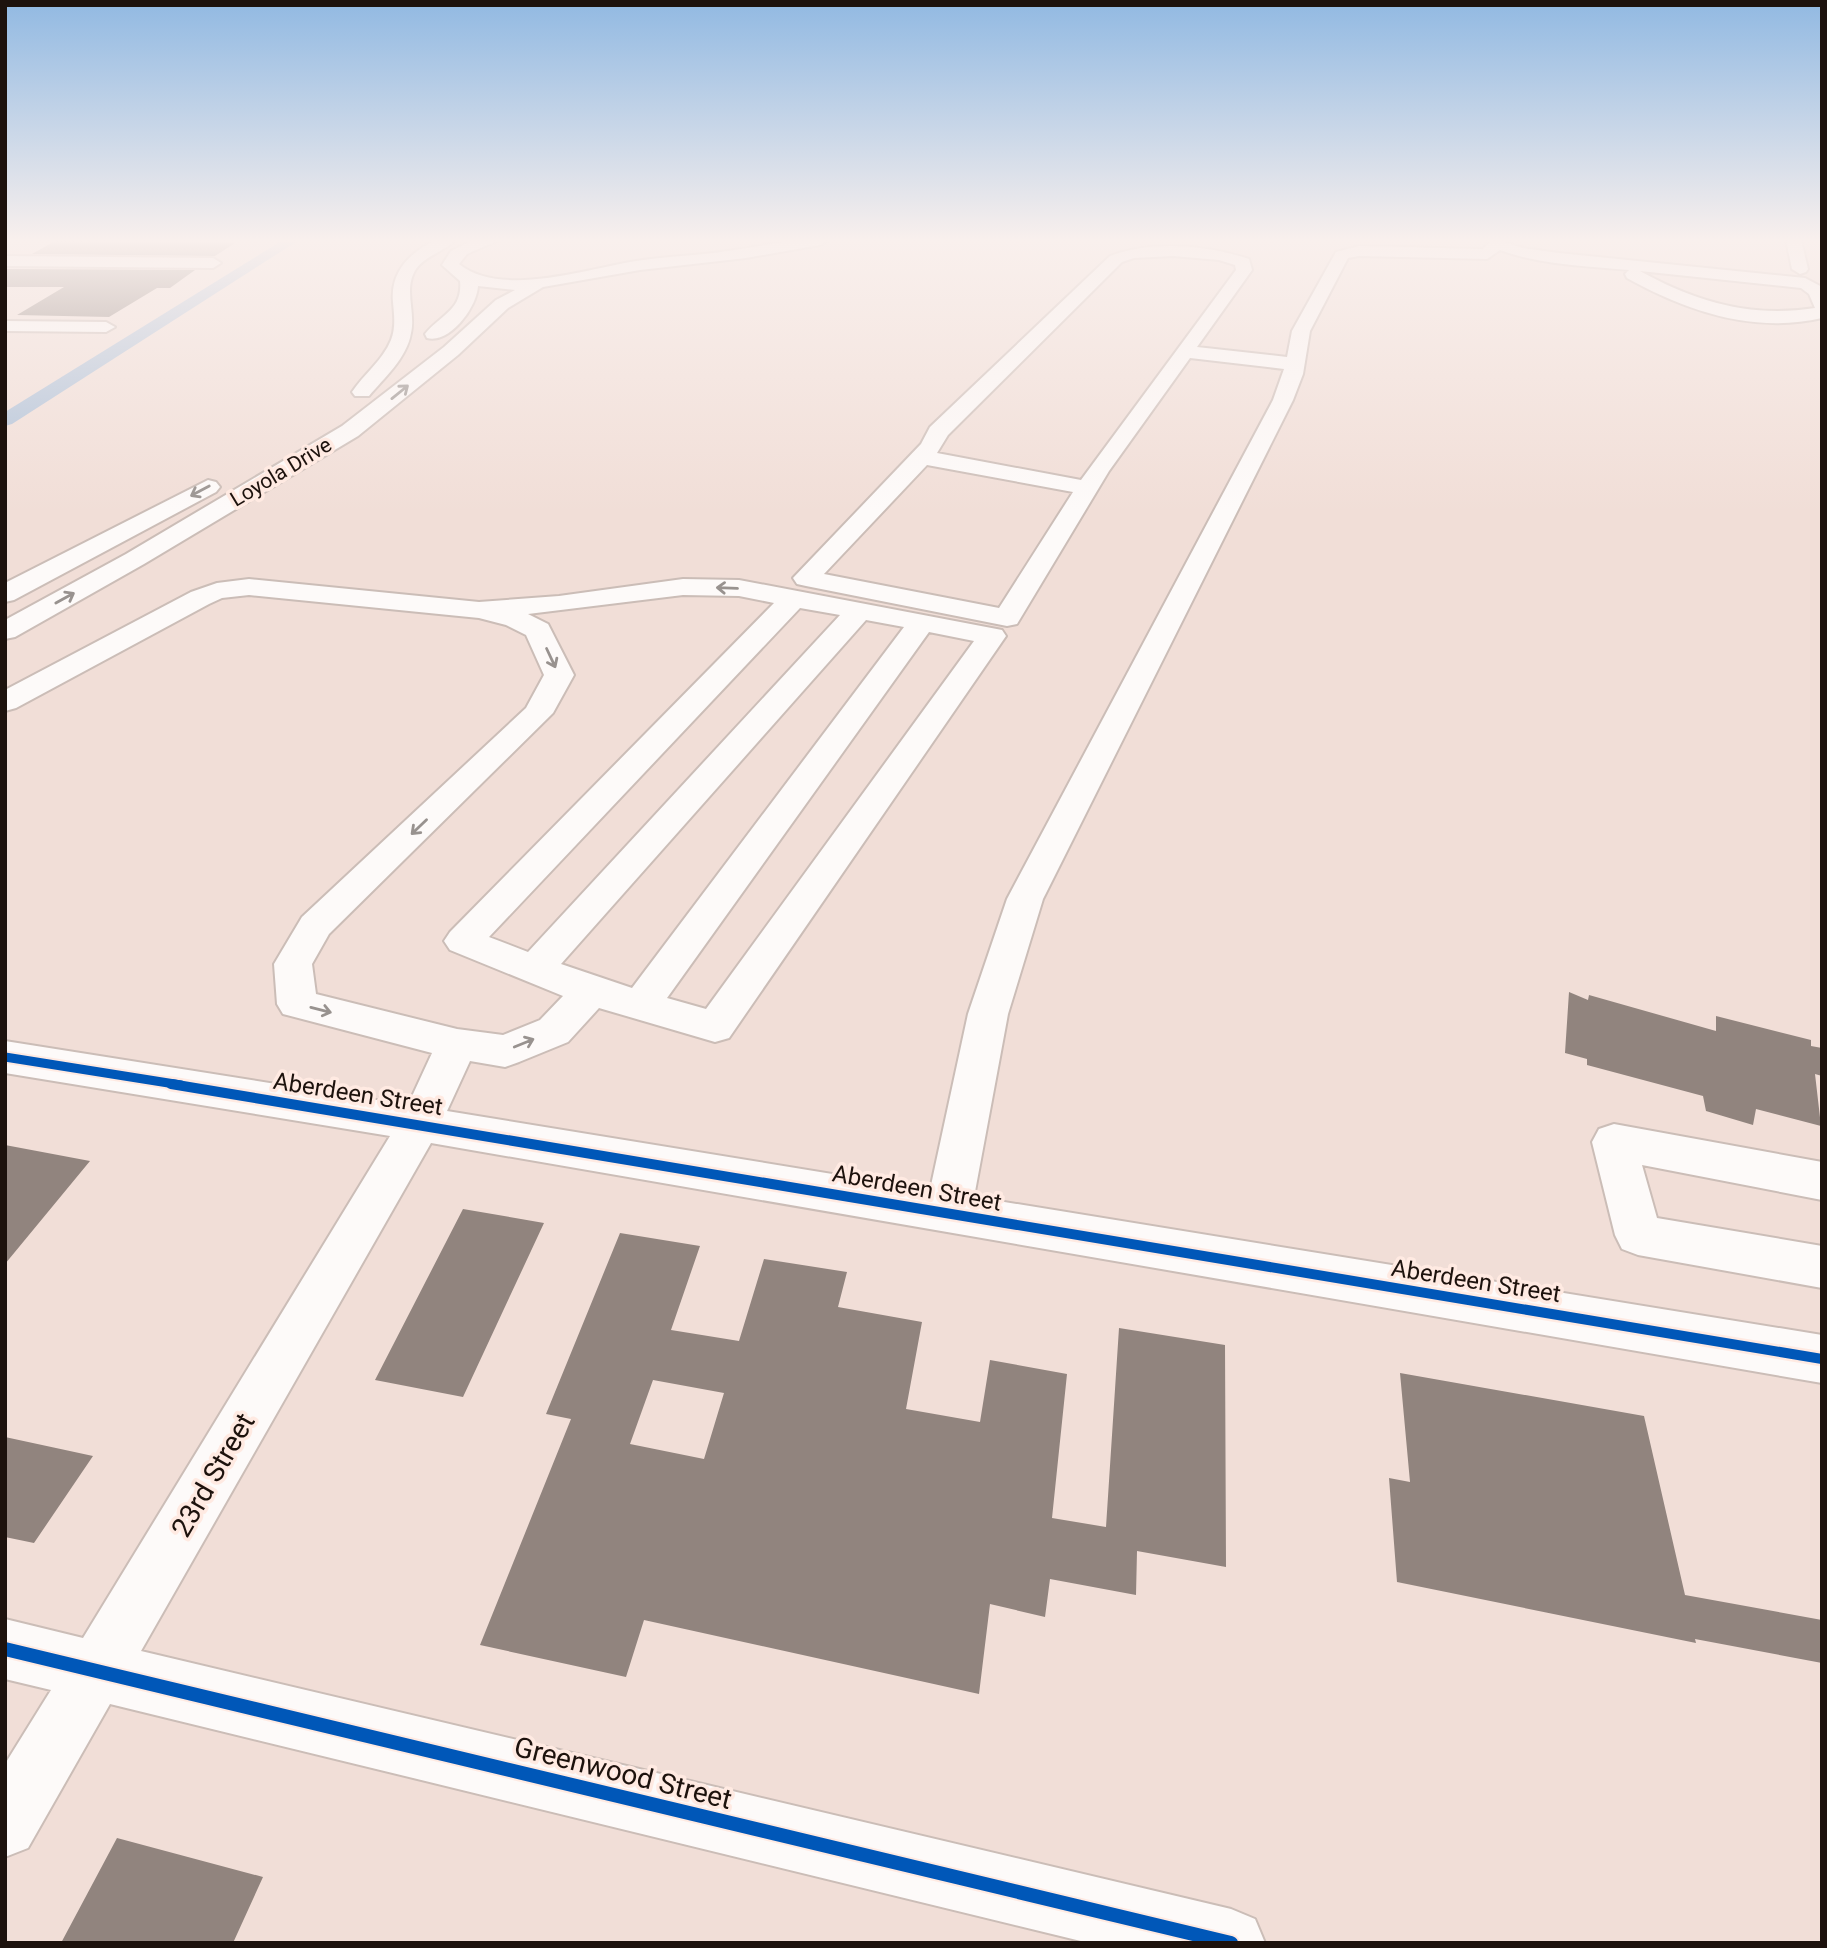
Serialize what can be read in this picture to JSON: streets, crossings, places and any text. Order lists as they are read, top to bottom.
{
  "streets": {
    "main road": [
      "Loyola Drive",
      "Aberdeen Street",
      "23rd Street",
      "Greenwood Street"
    ]
  },
  "crossings": [
    ["Aberdeen Street", "23rd Street"],
    ["23rd Street", "Greenwood Street"]
  ]
}
